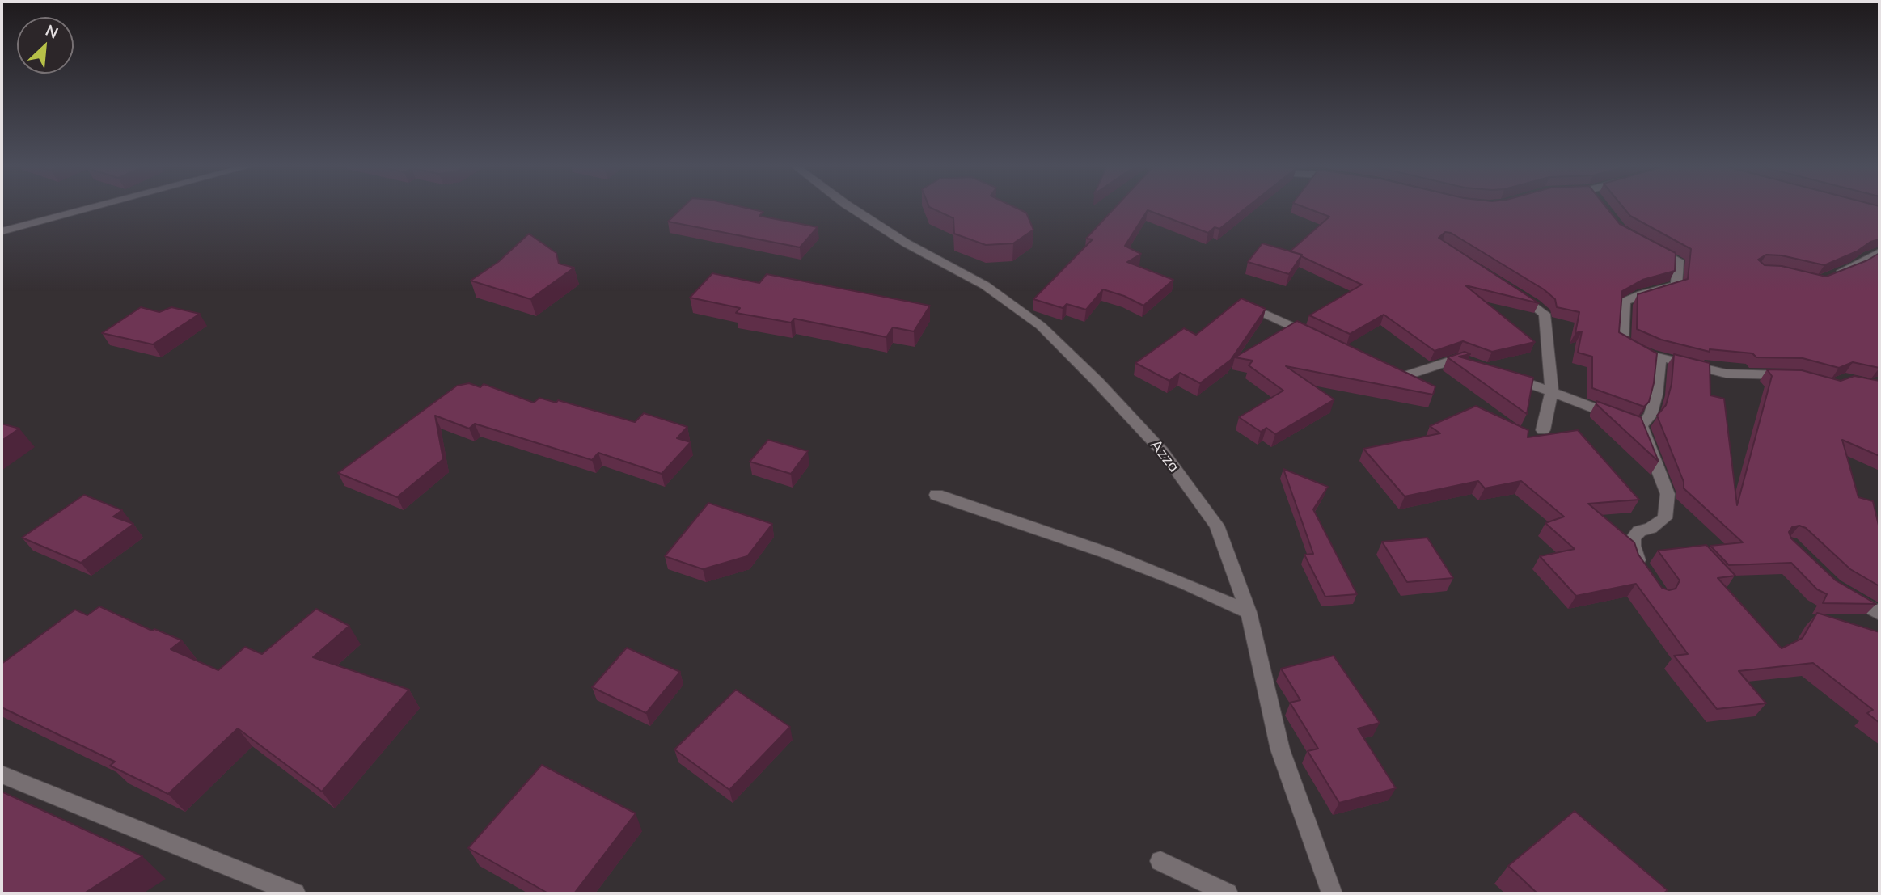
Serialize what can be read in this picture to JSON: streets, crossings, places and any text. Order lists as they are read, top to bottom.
{
  "streets": {
    "street": ["Azza"]
  },
  "north": "top right"
}
